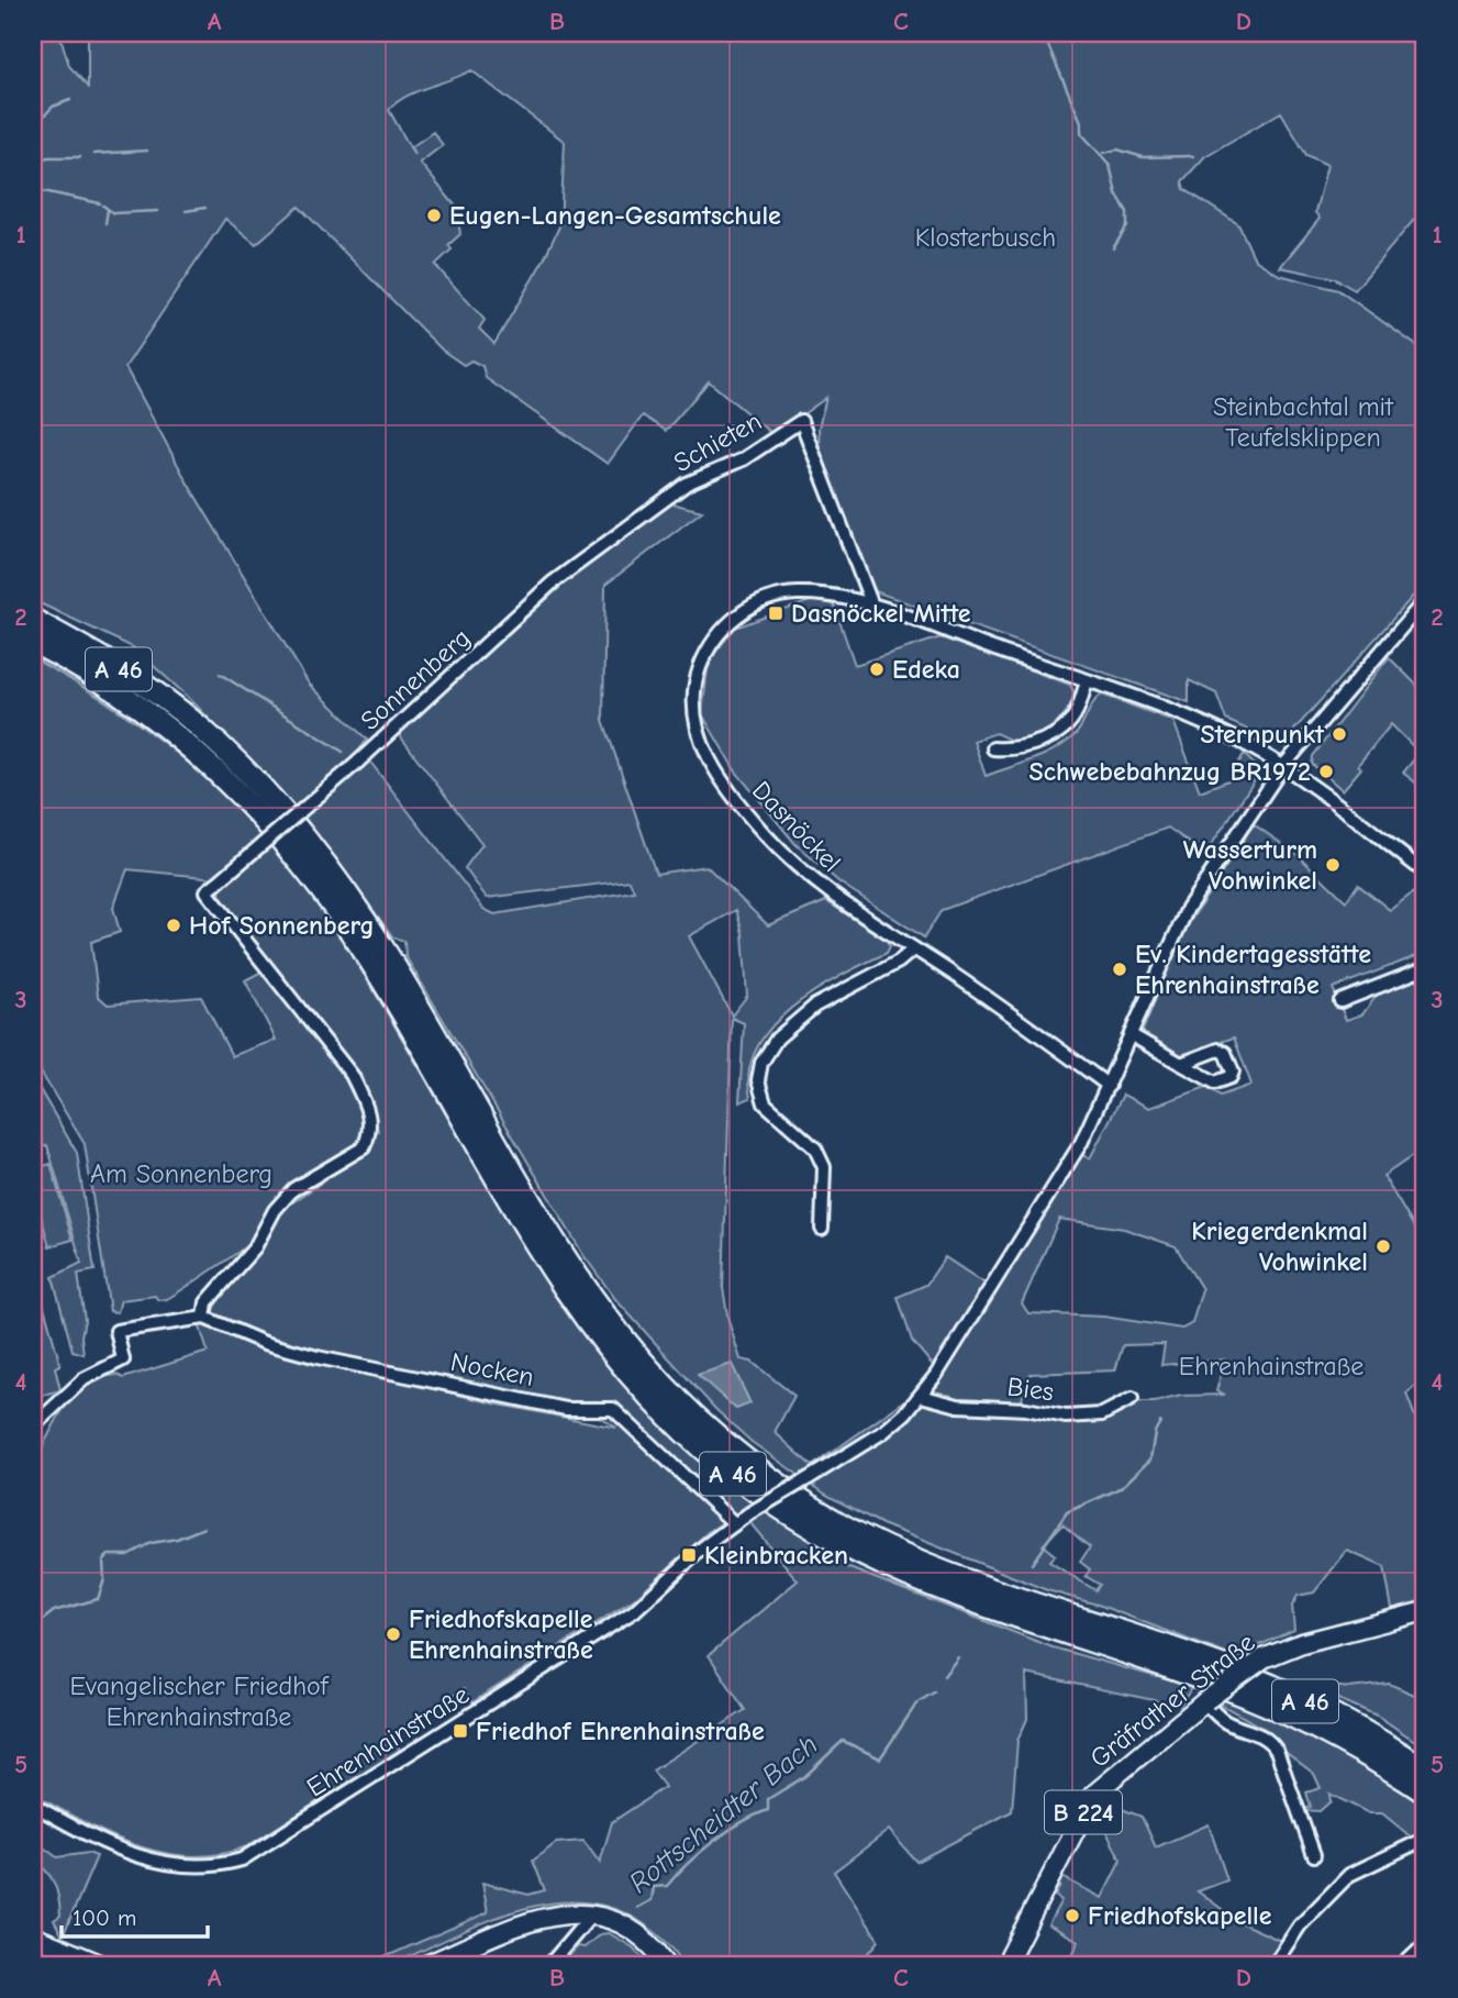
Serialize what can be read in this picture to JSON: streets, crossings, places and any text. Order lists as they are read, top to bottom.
{
  "streets": {
    "highway": ["A 46"],
    "main road": ["Gräfrather Straße", "B 224"],
    "street": [
      "Schieten",
      "Sonnenberg",
      "Dasnöckel",
      "Nocken",
      "Bies",
      "Ehrenhainstraße"
    ]
  },
  "crossings": [
    ["Schieten", "Sonnenberg"],
    ["Schieten", "Dasnöckel"],
    ["Sonnenberg", "Nocken"],
    ["Dasnöckel", "Ehrenhainstraße"],
    ["Nocken", "Ehrenhainstraße"],
    ["Bies", "Ehrenhainstraße"]
  ],
  "water": ["Rottscheidter Bach"],
  "parks": [
    "Klosterbusch",
    "Steinbachtal mit Teufelsklippen",
    "Am Sonnenberg",
    "Ehrenhainstraße",
    "Evangelischer Friedhof Ehrenhainstraße"
  ],
  "places": {
    "other": [
      "Eugen-Langen-Gesamtschule",
      "Edeka",
      "Sternpunkt",
      "Schwebebahnzug BR1972",
      "Wasserturm Vohwinkel",
      "Hof Sonnenberg",
      "Ev. Kindertagesstätte Ehrenhainstraße",
      "Kriegerdenkmal Vohwinkel",
      "Friedhofskapelle Ehrenhainstraße",
      "Friedhofskapelle"
    ],
    "transit": ["Dasnöckel Mitte", "Kleinbracken", "Friedhof Ehrenhainstraße"]
  },
  "scale_bar": "100 m",
  "grid": {
    "columns": [
      "A",
      "B",
      "C",
      "D"
    ],
    "rows": [
      "1",
      "2",
      "3",
      "4",
      "5"
    ]
  }
}
